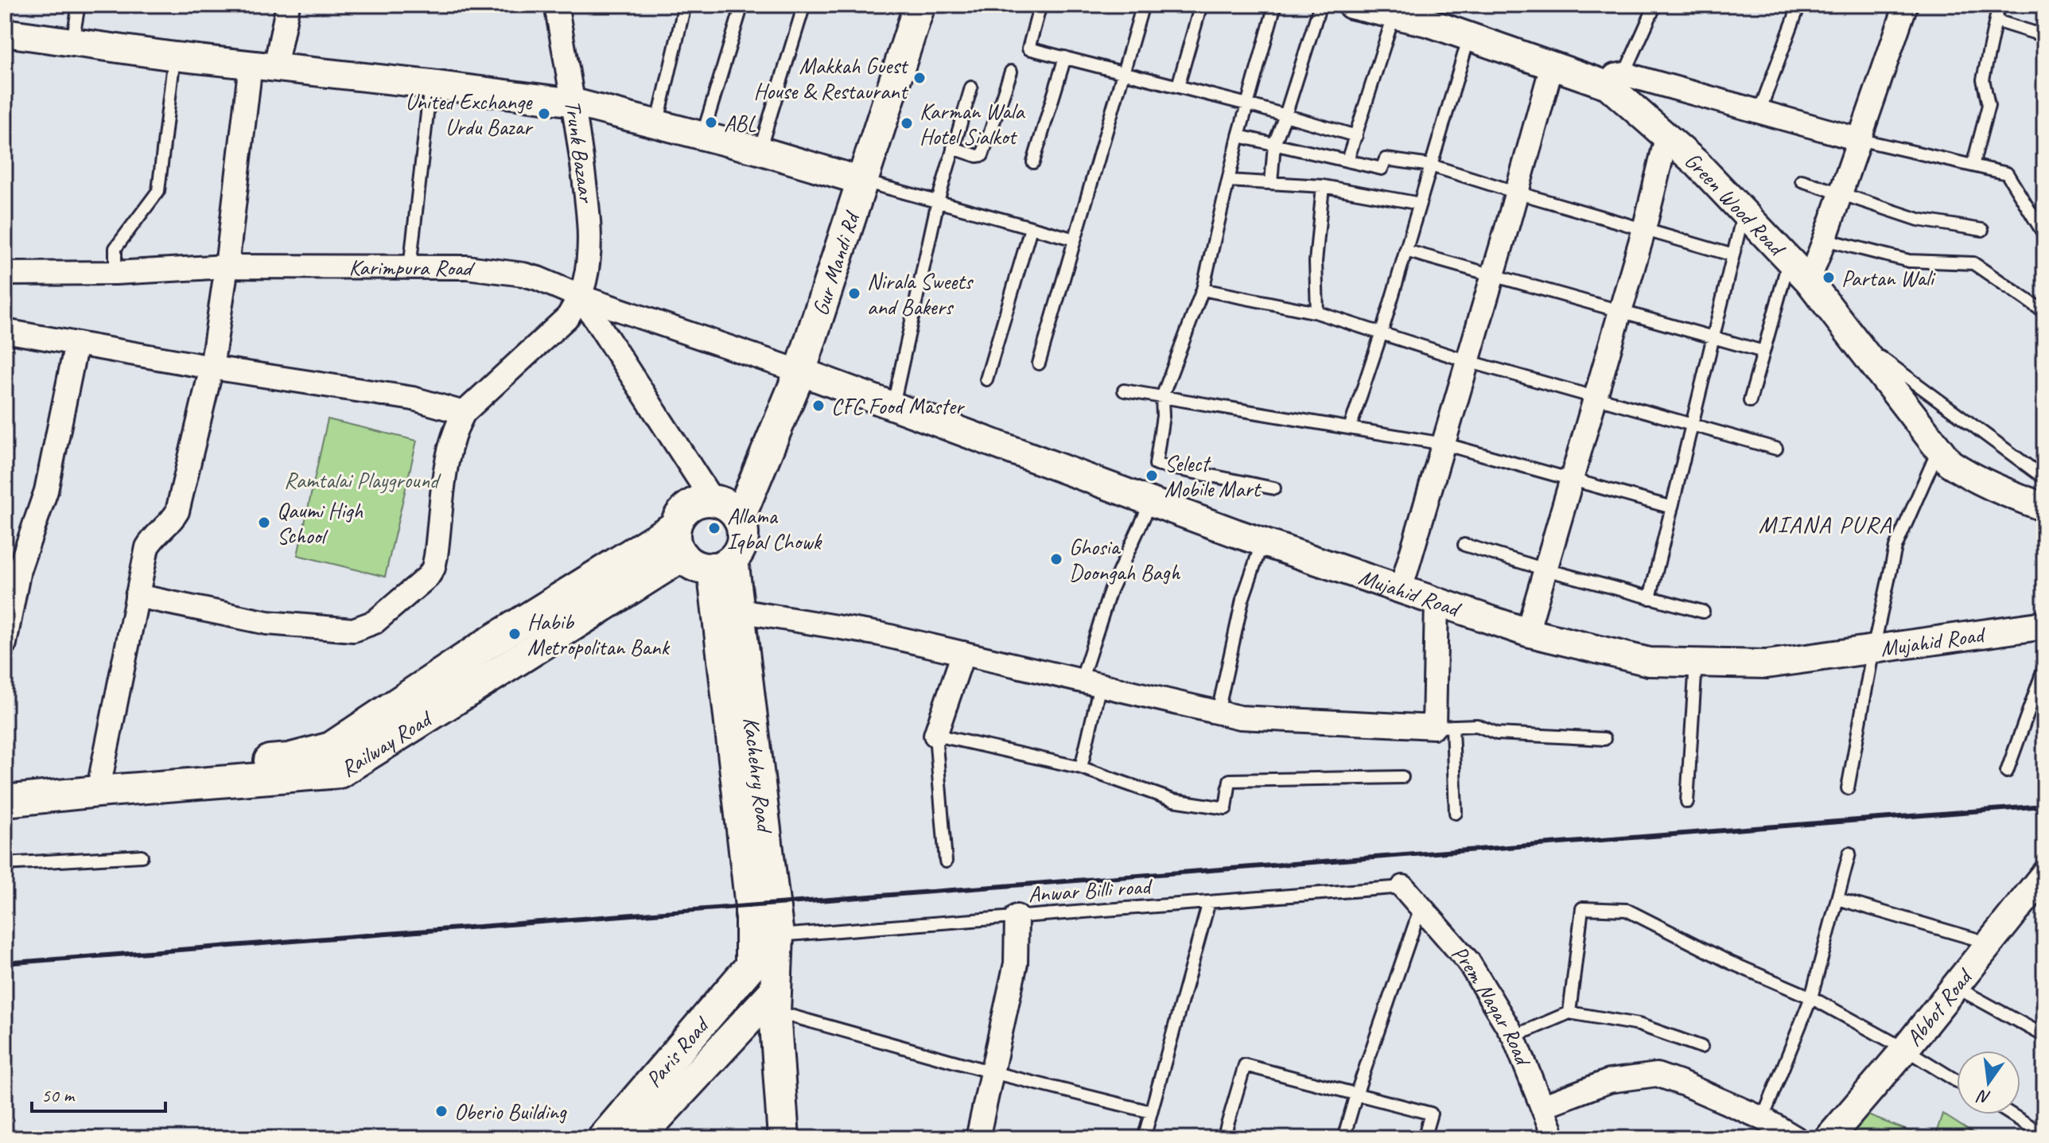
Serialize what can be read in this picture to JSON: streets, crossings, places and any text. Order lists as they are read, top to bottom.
{
  "streets": {
    "main road": [
      "Gur Mandi Rd",
      "Railway Road",
      "Kachehry Road",
      "Paris Road"
    ],
    "street": [
      "Trunk Bazaar",
      "Green Wood Road",
      "Karimpura Road",
      "Mujahid Road",
      "Prem Nagar Road",
      "Abbot Road"
    ],
    "lane": ["Anwar Billi road"]
  },
  "crossings": [
    ["Trunk Bazaar", "Karimpura Road"],
    ["Gur Mandi Rd", "Karimpura Road"],
    ["Gur Mandi Rd", "Mujahid Road"],
    ["Gur Mandi Rd", "Railway Road"],
    ["Gur Mandi Rd", "Kachehry Road"],
    ["Karimpura Road", "Mujahid Road"],
    ["Railway Road", "Kachehry Road"],
    ["Kachehry Road", "Anwar Billi road"],
    ["Kachehry Road", "Paris Road"],
    ["Anwar Billi road", "Prem Nagar Road"]
  ],
  "districts": ["MIANA PURA"],
  "parks": ["Ramtalai Playground"],
  "places": [
    "Makkah Guest House & Restaurant",
    "United Exchange Urdu Bazar",
    "ABL",
    "Karman Wala Hotel Sialkot",
    "Partan Wali",
    "Nirala Sweets and Bakers",
    "CFC Food Master",
    "Select Mobile Mart",
    "Qaumi High School",
    "Allama Iqbal Chowk",
    "Ghosia Doongah Bagh",
    "Habib Metropolitan Bank",
    "Oberio Building"
  ],
  "scale_bar": "50 m",
  "north": "bottom"
}
